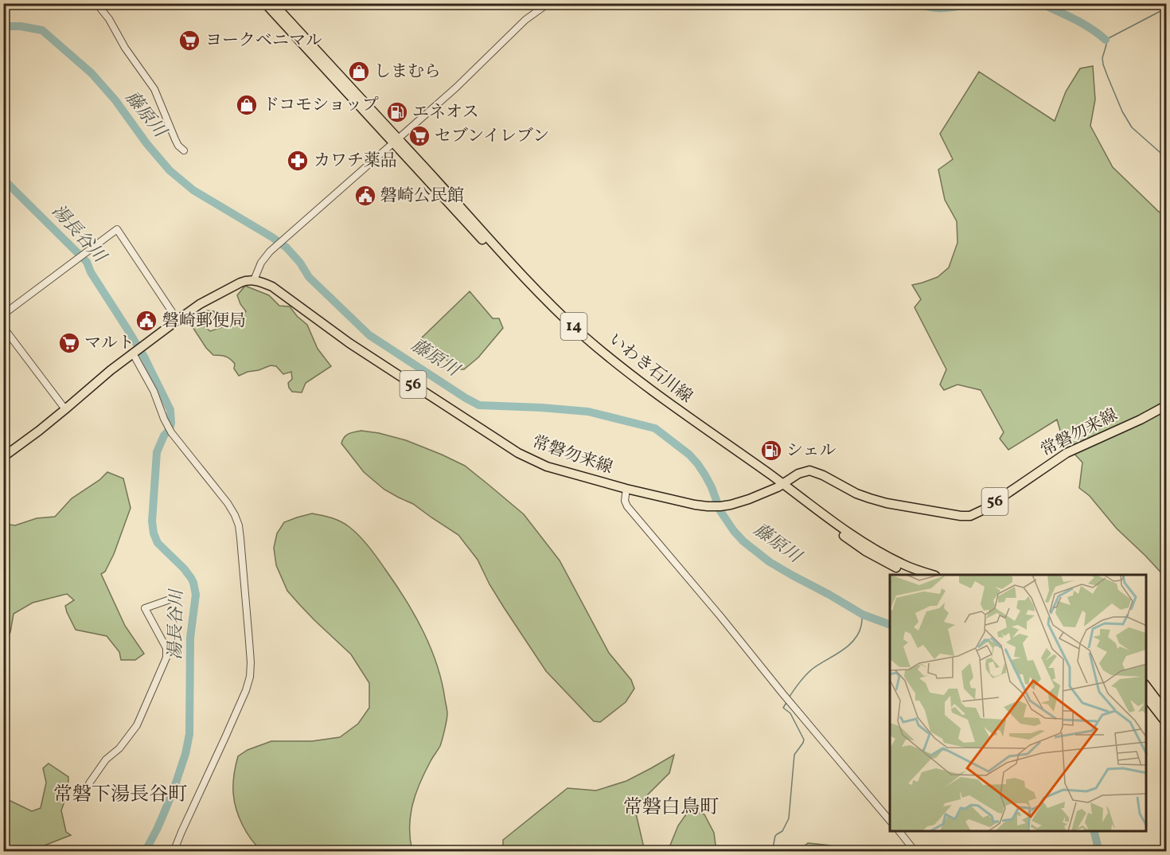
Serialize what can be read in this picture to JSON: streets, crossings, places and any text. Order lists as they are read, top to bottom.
{
  "streets": {
    "main road": [
      "14",
      "いわき石川線",
      "56",
      "常磐勿来線"
    ]
  },
  "crossings": [
    ["いわき石川線", "常磐勿来線"]
  ],
  "districts": ["常磐下湯長谷町", "常磐白鳥町"],
  "water": ["藤原川", "湯長谷川"],
  "places": {
    "supermarket": ["ヨークベニマル", "セブンイレブン", "マルト"],
    "shop": ["しまむら", "ドコモショップ"],
    "fuel station": ["エネオス", "シェル"],
    "pharmacy": ["カワチ薬品"],
    "public building": ["磐崎公民館", "磐崎郵便局"]
  }
}
